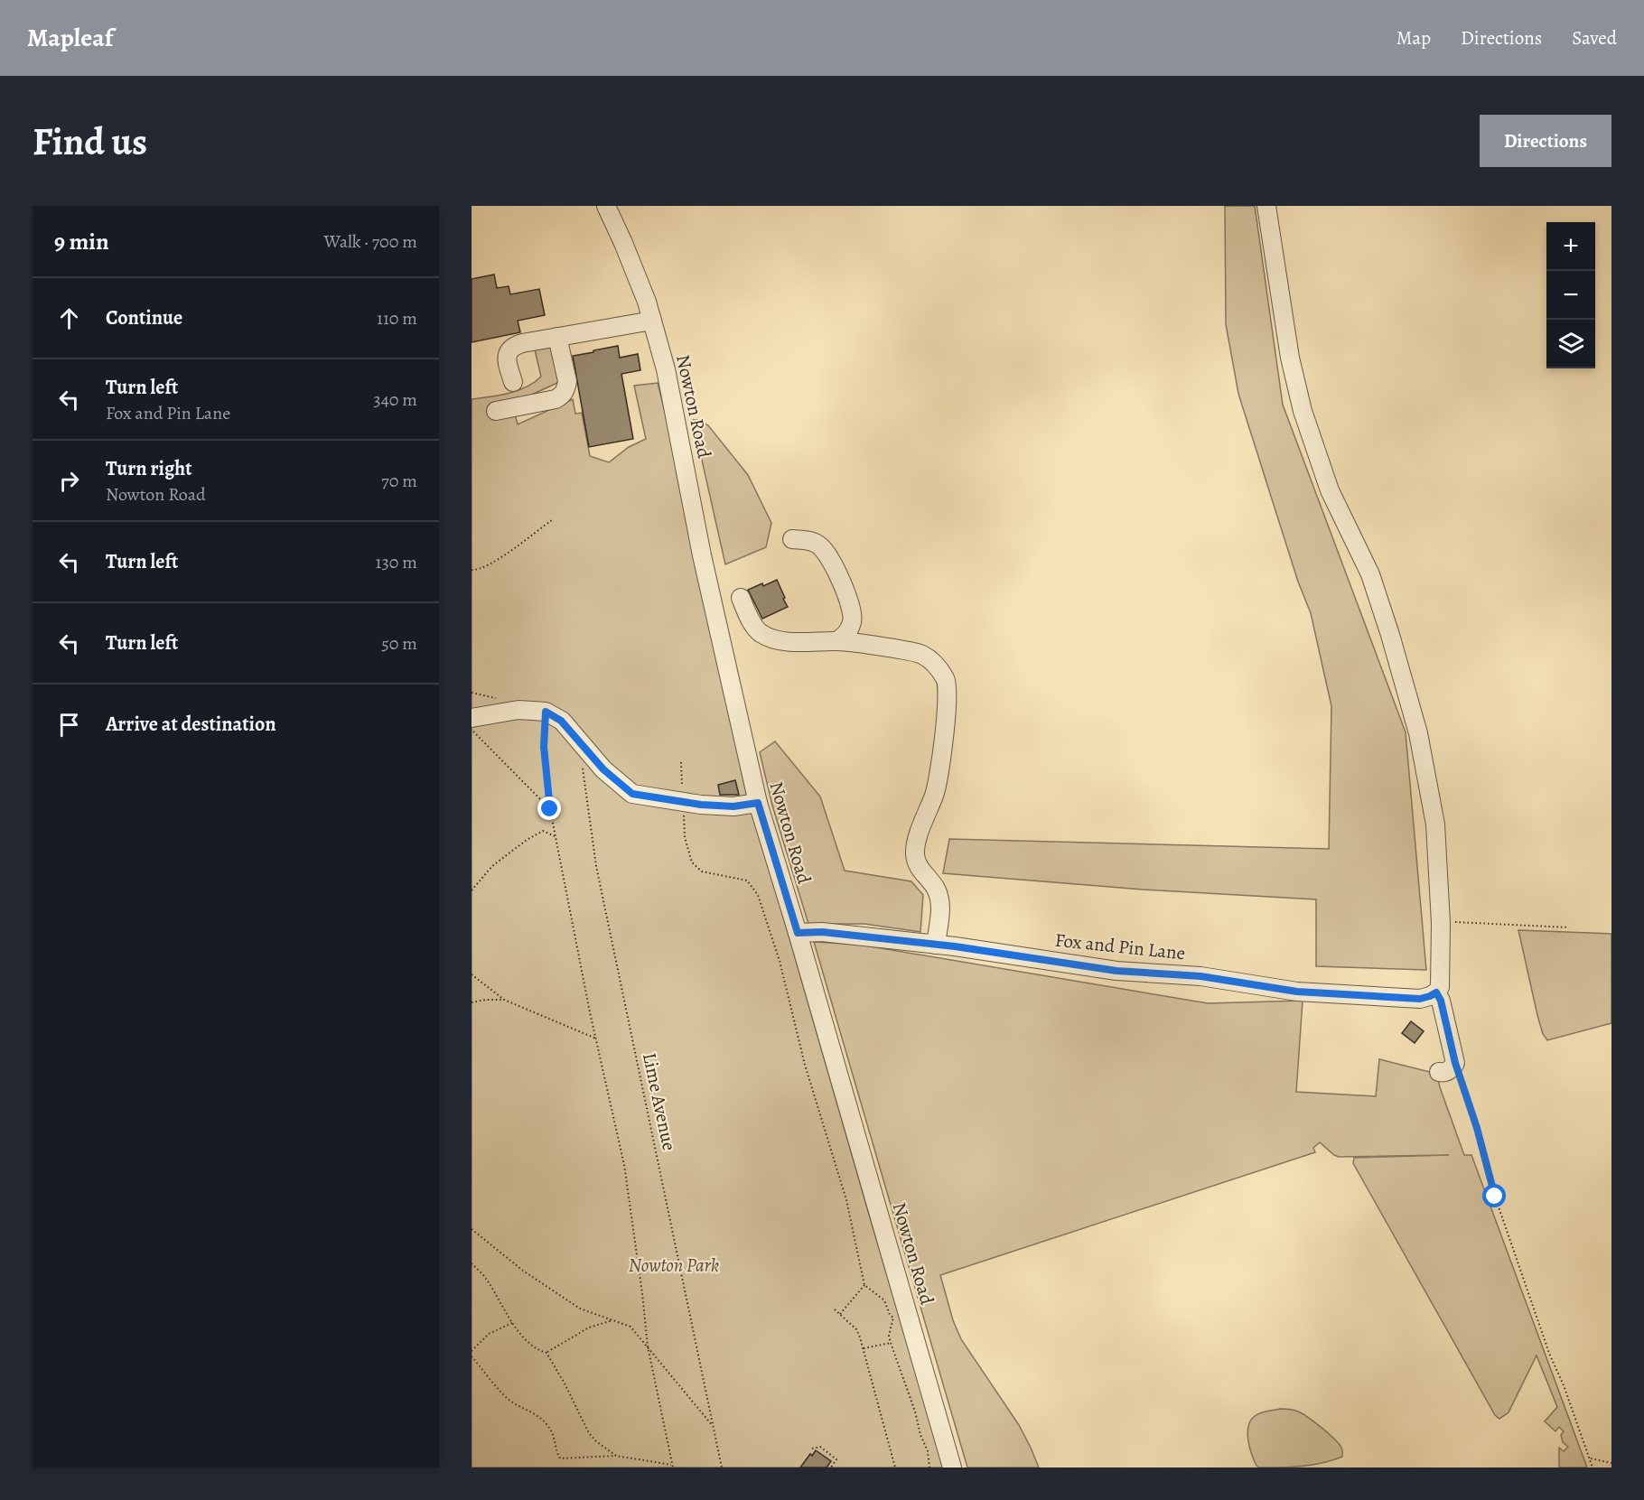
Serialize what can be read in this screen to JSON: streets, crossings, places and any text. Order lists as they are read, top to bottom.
{
  "streets": {
    "street": ["Nowton Road", "Fox and Pin Lane"],
    "path": ["Lime Avenue"]
  },
  "crossings": [
    ["Nowton Road", "Fox and Pin Lane"]
  ],
  "parks": ["Nowton Park"],
  "page": {
    "header": "Mapleaf",
    "nav": ["Map", "Directions", "Saved"],
    "buttons": "Directions",
    "title": "Find us",
    "heading": ["9 min", "Walk · 700 m"],
    "map_buttons": ["+", "−"],
    "list": [
      ["Continue", "110 m"],
      ["Turn left", "Fox and Pin Lane", "340 m"],
      ["Turn right", "Nowton Road", "70 m"],
      ["Turn left", "130 m"],
      ["Turn left", "50 m"],
      "Arrive at destination"
    ]
  }
}
